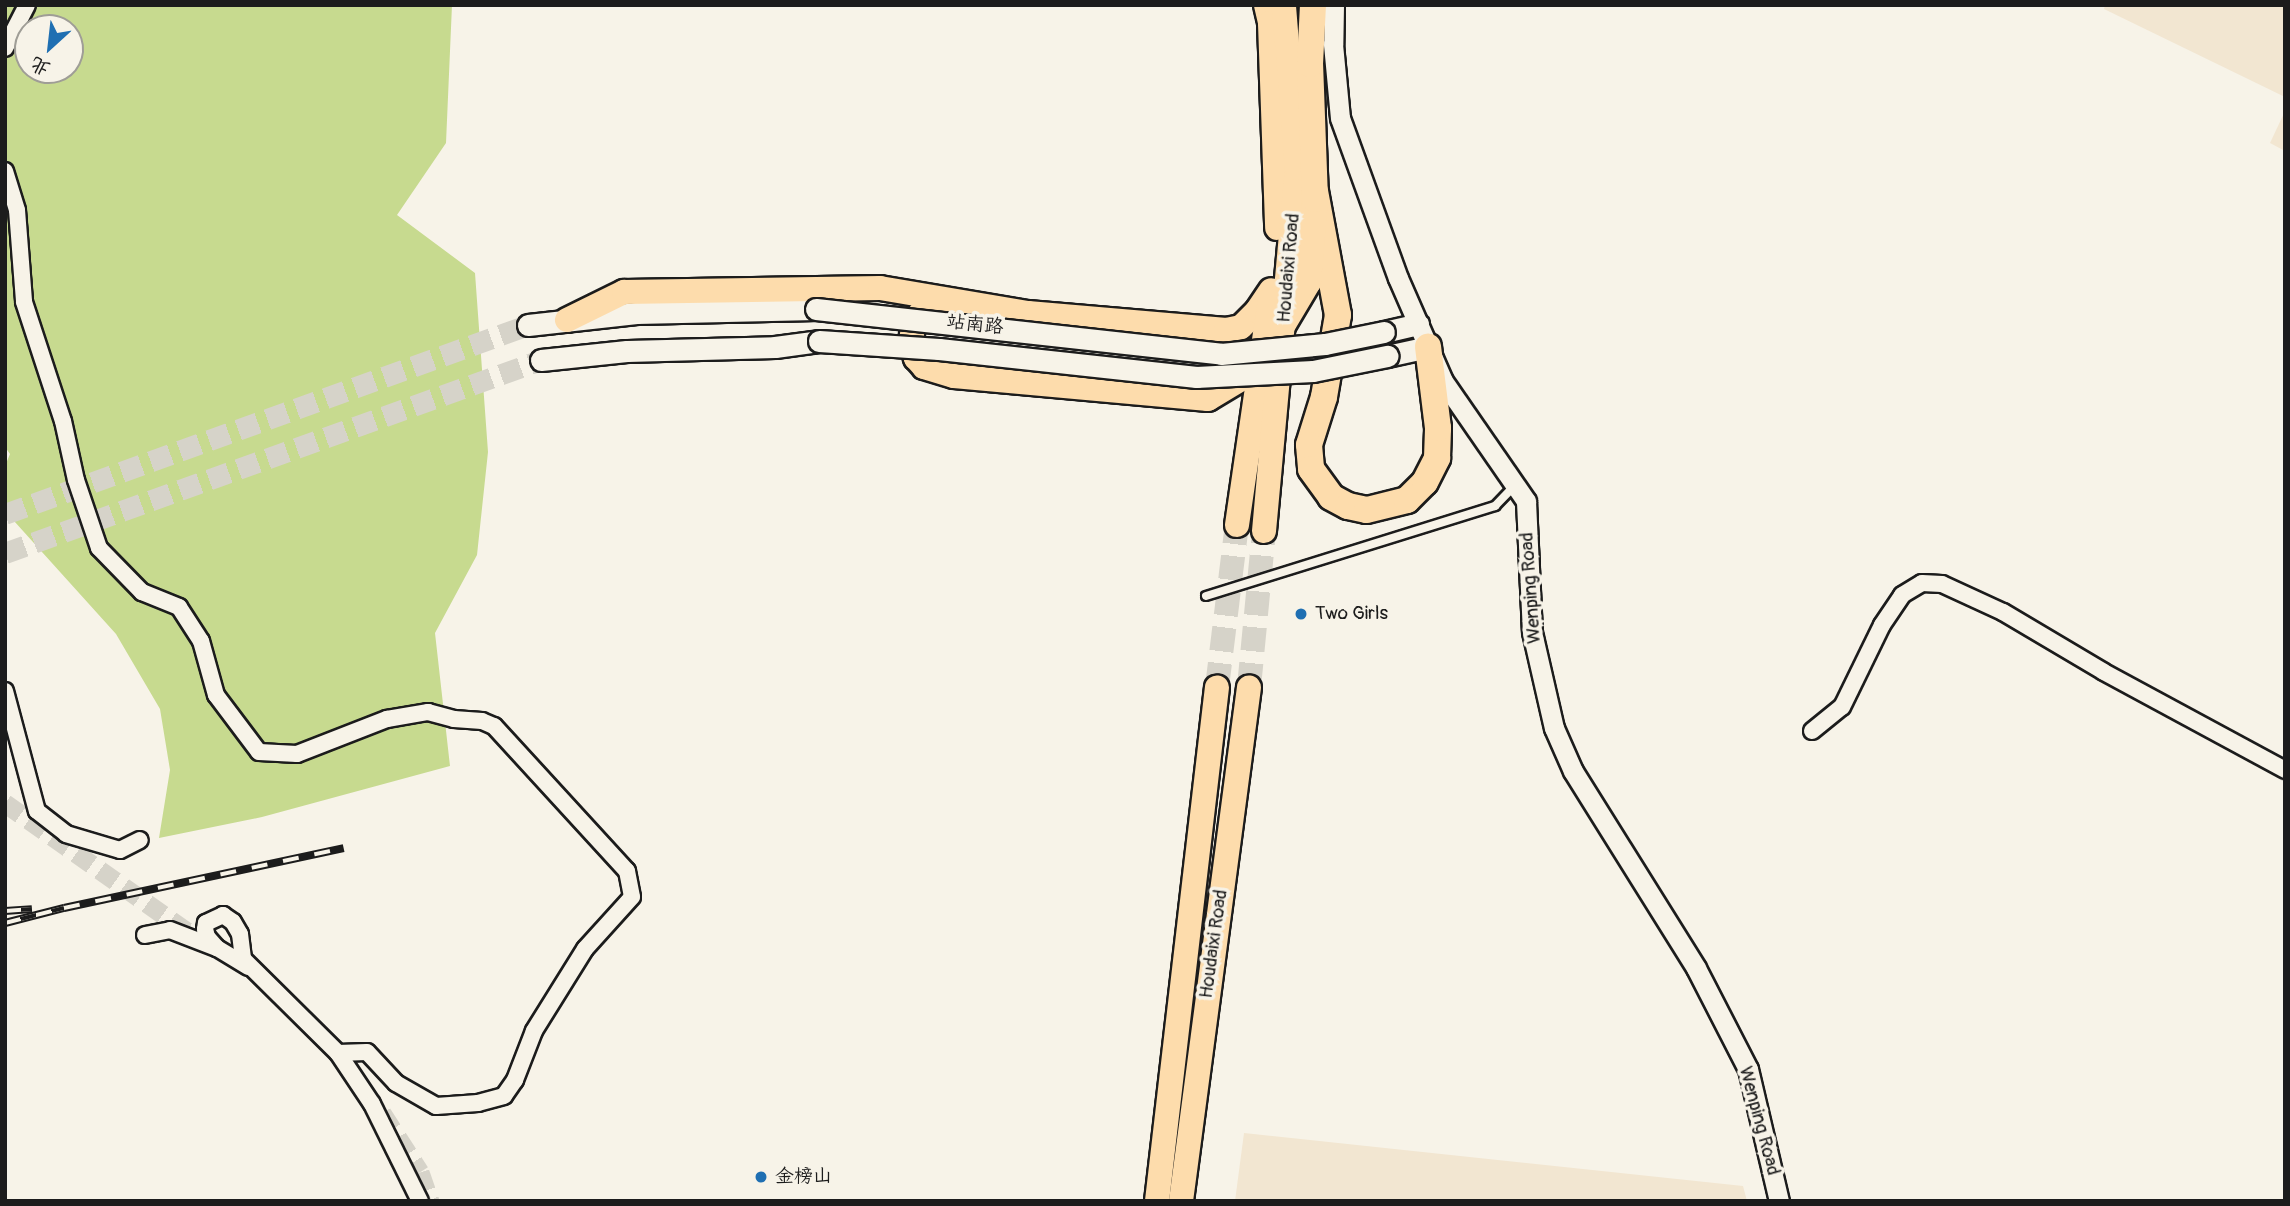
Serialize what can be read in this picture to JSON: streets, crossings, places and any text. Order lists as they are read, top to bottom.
{
  "streets": {
    "main road": ["Houdaixi Road", "站南路"],
    "street": ["Wenping Road"]
  },
  "crossings": [
    ["站南路", "Wenping Road"]
  ],
  "places": ["Two Girls", "金榜山"],
  "north": "bottom left"
}
